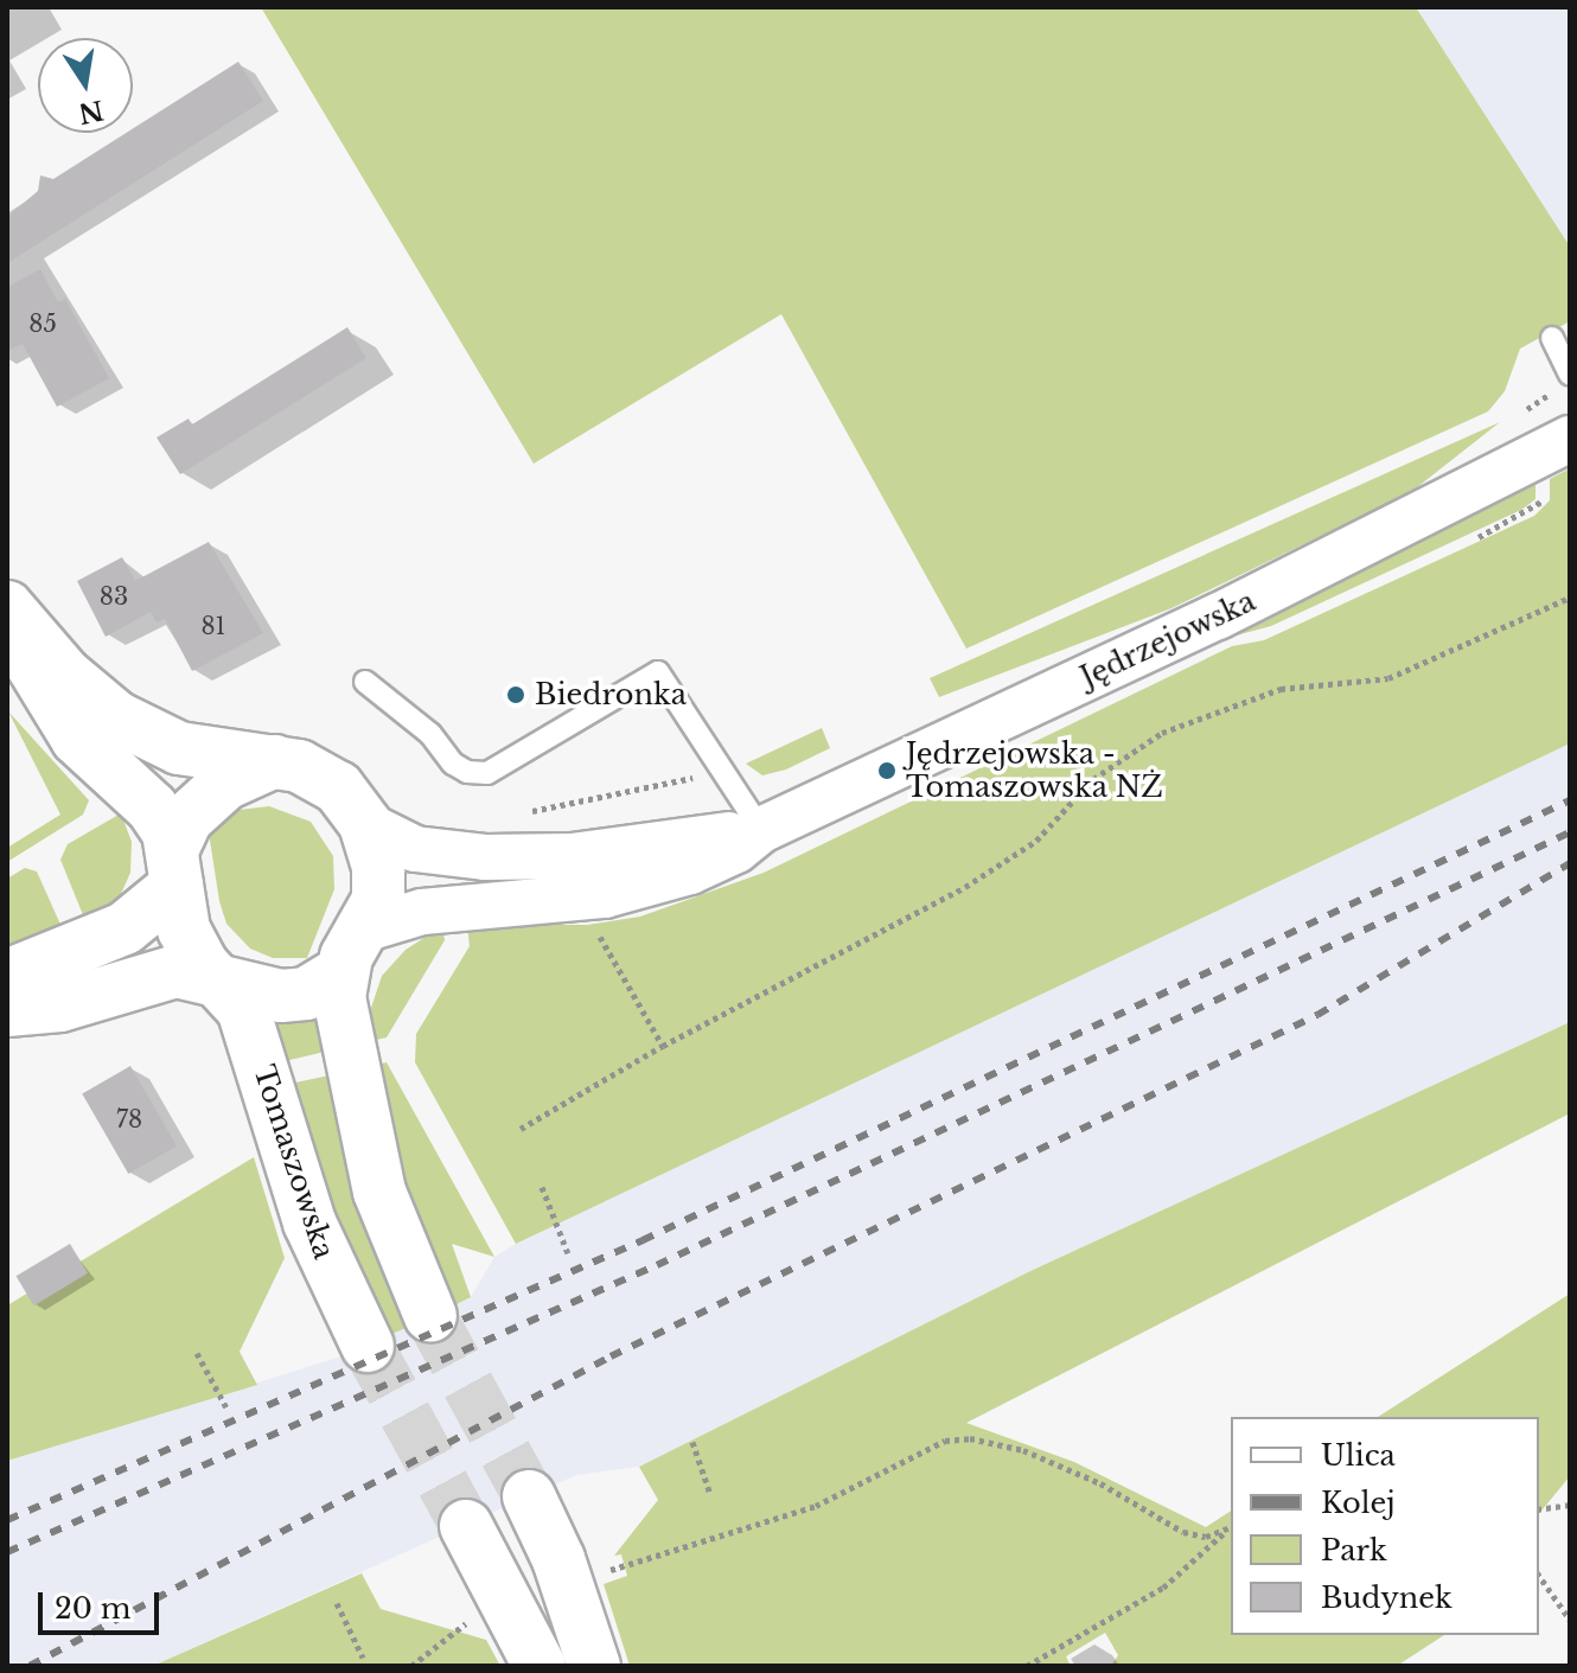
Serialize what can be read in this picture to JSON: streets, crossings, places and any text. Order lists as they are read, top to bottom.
{
  "streets": {
    "street": ["Jędrzejowska", "Tomaszowska"]
  },
  "crossings": [
    ["Jędrzejowska", "Tomaszowska"]
  ],
  "places": ["Biedronka", "Jędrzejowska - Tomaszowska NŻ"],
  "house_numbers": [
    "85",
    "83",
    "81",
    "78"
  ],
  "legend": [
    "Ulica",
    "Kolej",
    "Park",
    "Budynek"
  ],
  "scale_bar": "20 m",
  "north": "bottom"
}
